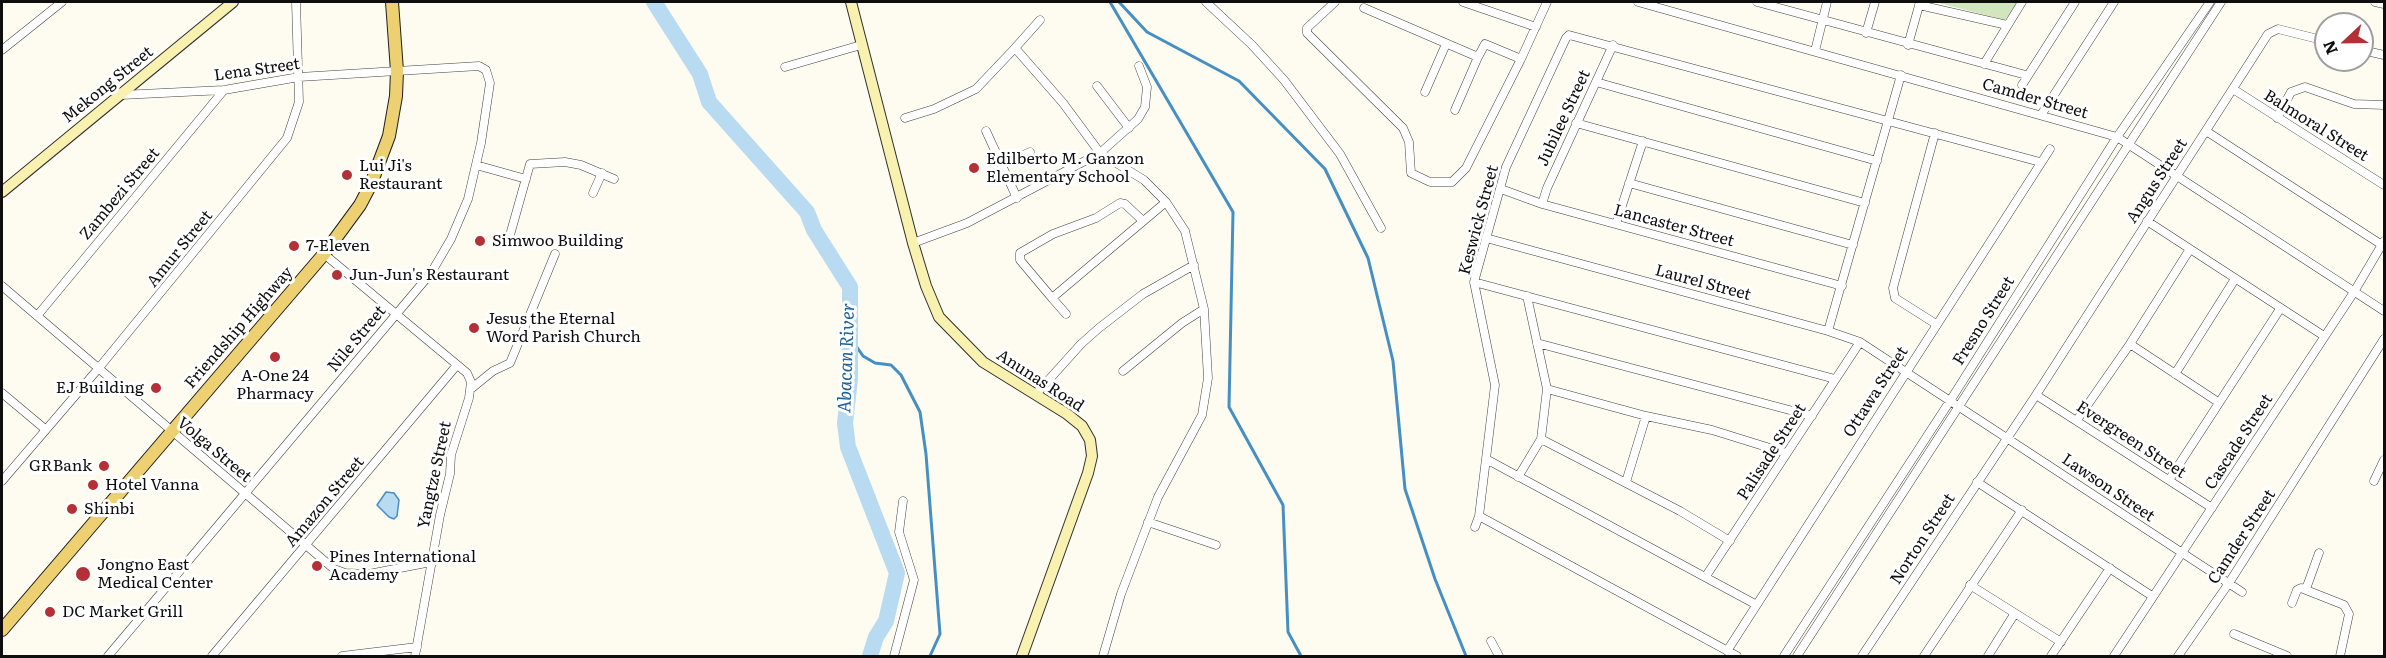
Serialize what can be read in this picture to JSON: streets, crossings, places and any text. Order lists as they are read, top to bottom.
{
  "streets": {
    "main road": ["Friendship Highway"],
    "street": [
      "Lena Street",
      "Mekong Street",
      "Camder Street",
      "Jubilee Street",
      "Balmoral Street",
      "Angus Street",
      "Zambezi Street",
      "Keswick Street",
      "Lancaster Street",
      "Amur Street",
      "Laurel Street",
      "Fresno Street",
      "Nile Street",
      "Anunas Road",
      "Ottawa Street",
      "Evergreen Street",
      "Cascade Street",
      "Volga Street",
      "Palisade Street",
      "Yangtze Street",
      "Lawson Street",
      "Amazon Street",
      "Norton Street"
    ]
  },
  "crossings": [
    ["Lena Street", "Mekong Street"],
    ["Lena Street", "Zambezi Street"],
    ["Lena Street", "Amur Street"],
    ["Lena Street", "Friendship Highway"],
    ["Lena Street", "Nile Street"],
    ["Camder Street", "Angus Street"],
    ["Camder Street", "Fresno Street"],
    ["Camder Street", "Cascade Street"],
    ["Camder Street", "Lawson Street"],
    ["Jubilee Street", "Keswick Street"],
    ["Jubilee Street", "Lancaster Street"],
    ["Balmoral Street", "Angus Street"],
    ["Angus Street", "Evergreen Street"],
    ["Angus Street", "Lawson Street"],
    ["Angus Street", "Norton Street"],
    ["Zambezi Street", "Volga Street"],
    ["Keswick Street", "Lancaster Street"],
    ["Keswick Street", "Laurel Street"],
    ["Amur Street", "Volga Street"],
    ["Laurel Street", "Fresno Street"],
    ["Laurel Street", "Ottawa Street"],
    ["Laurel Street", "Palisade Street"],
    ["Laurel Street", "Lawson Street"],
    ["Fresno Street", "Lawson Street"],
    ["Friendship Highway", "Nile Street"],
    ["Friendship Highway", "Volga Street"],
    ["Nile Street", "Volga Street"],
    ["Evergreen Street", "Cascade Street"],
    ["Cascade Street", "Lawson Street"],
    ["Volga Street", "Yangtze Street"],
    ["Volga Street", "Amazon Street"],
    ["Lawson Street", "Norton Street"]
  ],
  "water": ["Abacan River"],
  "places": [
    "Edilberto M. Ganzon Elementary School",
    "Lui Ji's Restaurant",
    "Simwoo Building",
    "7-Eleven",
    "Jun-Jun's Restaurant",
    "Jesus the Eternal Word Parish Church",
    "A-One 24 Pharmacy",
    "EJ Building",
    "GRBank",
    "Hotel Vanna",
    "Shinbi",
    "Pines International Academy",
    "Jongno East Medical Center",
    "DC Market Grill"
  ],
  "north": "left"
}
